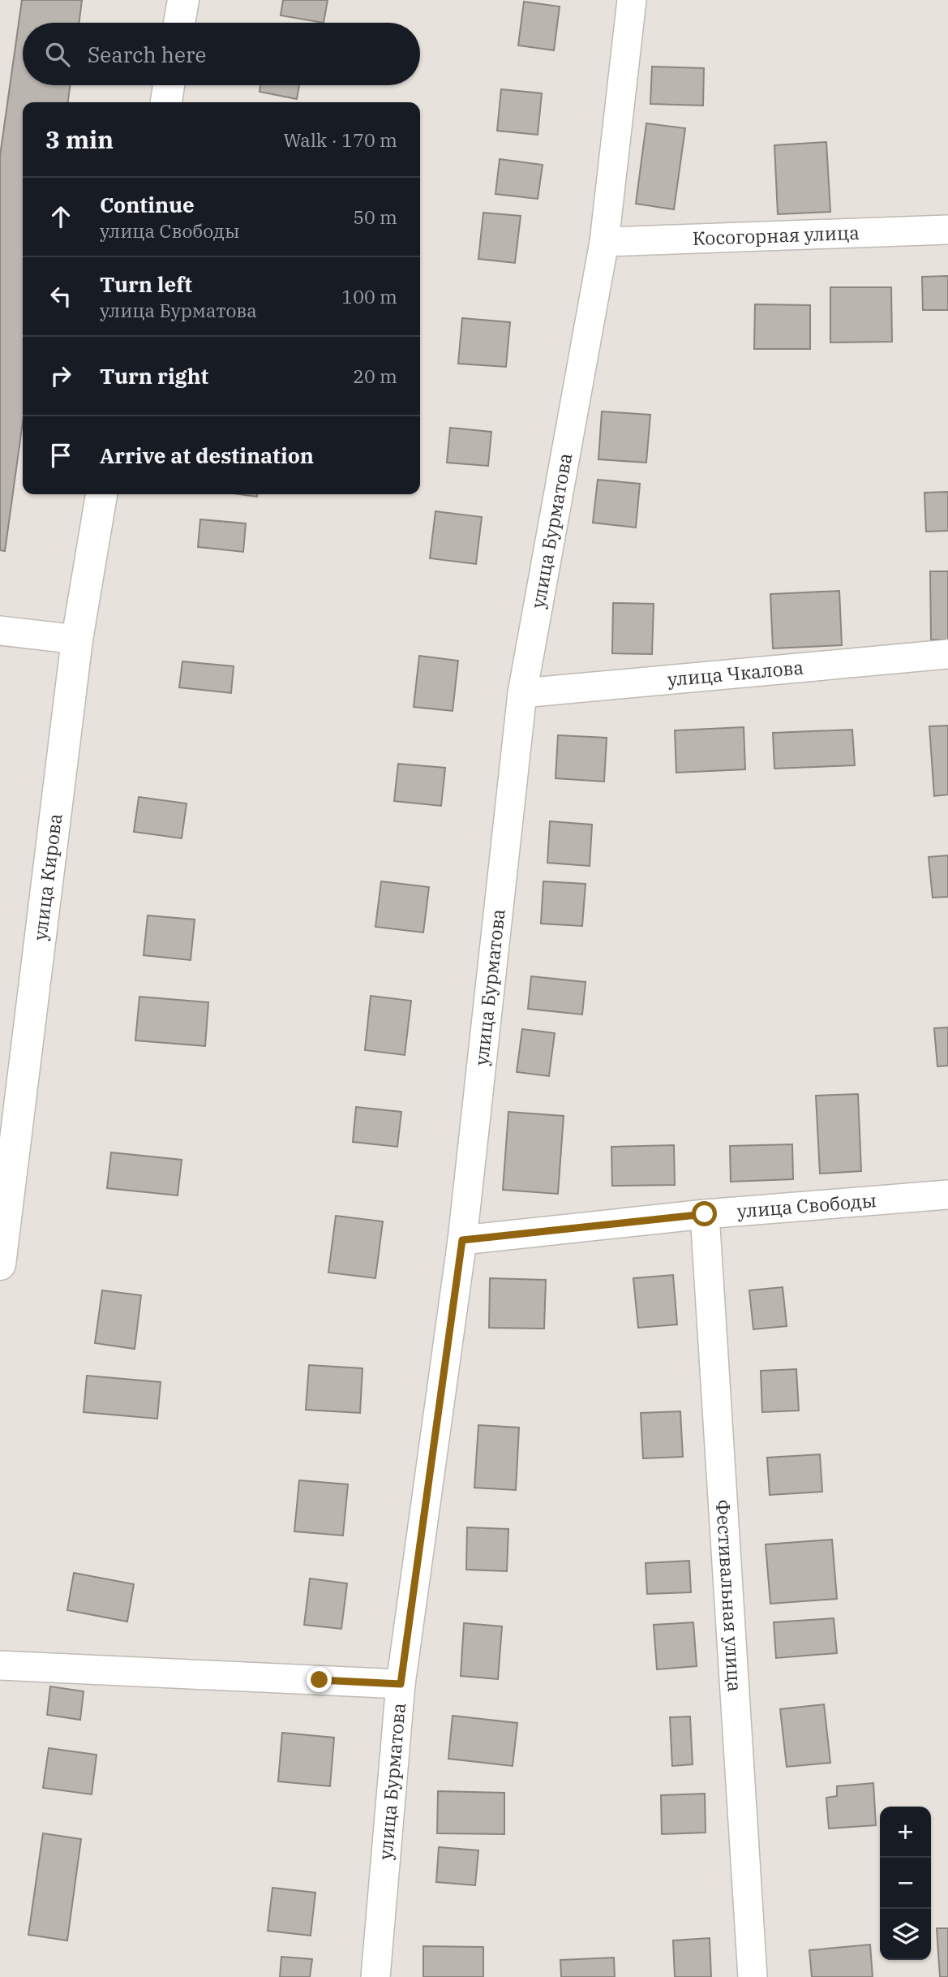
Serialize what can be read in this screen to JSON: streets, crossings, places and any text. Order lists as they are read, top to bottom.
{
  "streets": {
    "main road": ["улица Кирова"],
    "street": [
      "Косогорная улица",
      "улица Бурматова",
      "улица Чкалова",
      "улица Свободы",
      "Фестивальная улица"
    ]
  },
  "crossings": [
    ["Косогорная улица", "улица Бурматова"],
    ["улица Бурматова", "улица Чкалова"],
    ["улица Бурматова", "улица Свободы"],
    ["улица Свободы", "Фестивальная улица"]
  ],
  "page": {
    "search": "Search here",
    "heading": ["3 min", "Walk · 170 m"],
    "list": [
      ["Continue", "улица Свободы", "50 m"],
      ["Turn left", "улица Бурматова", "100 m"],
      ["Turn right", "20 m"],
      "Arrive at destination"
    ],
    "map_buttons": ["+", "−"]
  }
}
